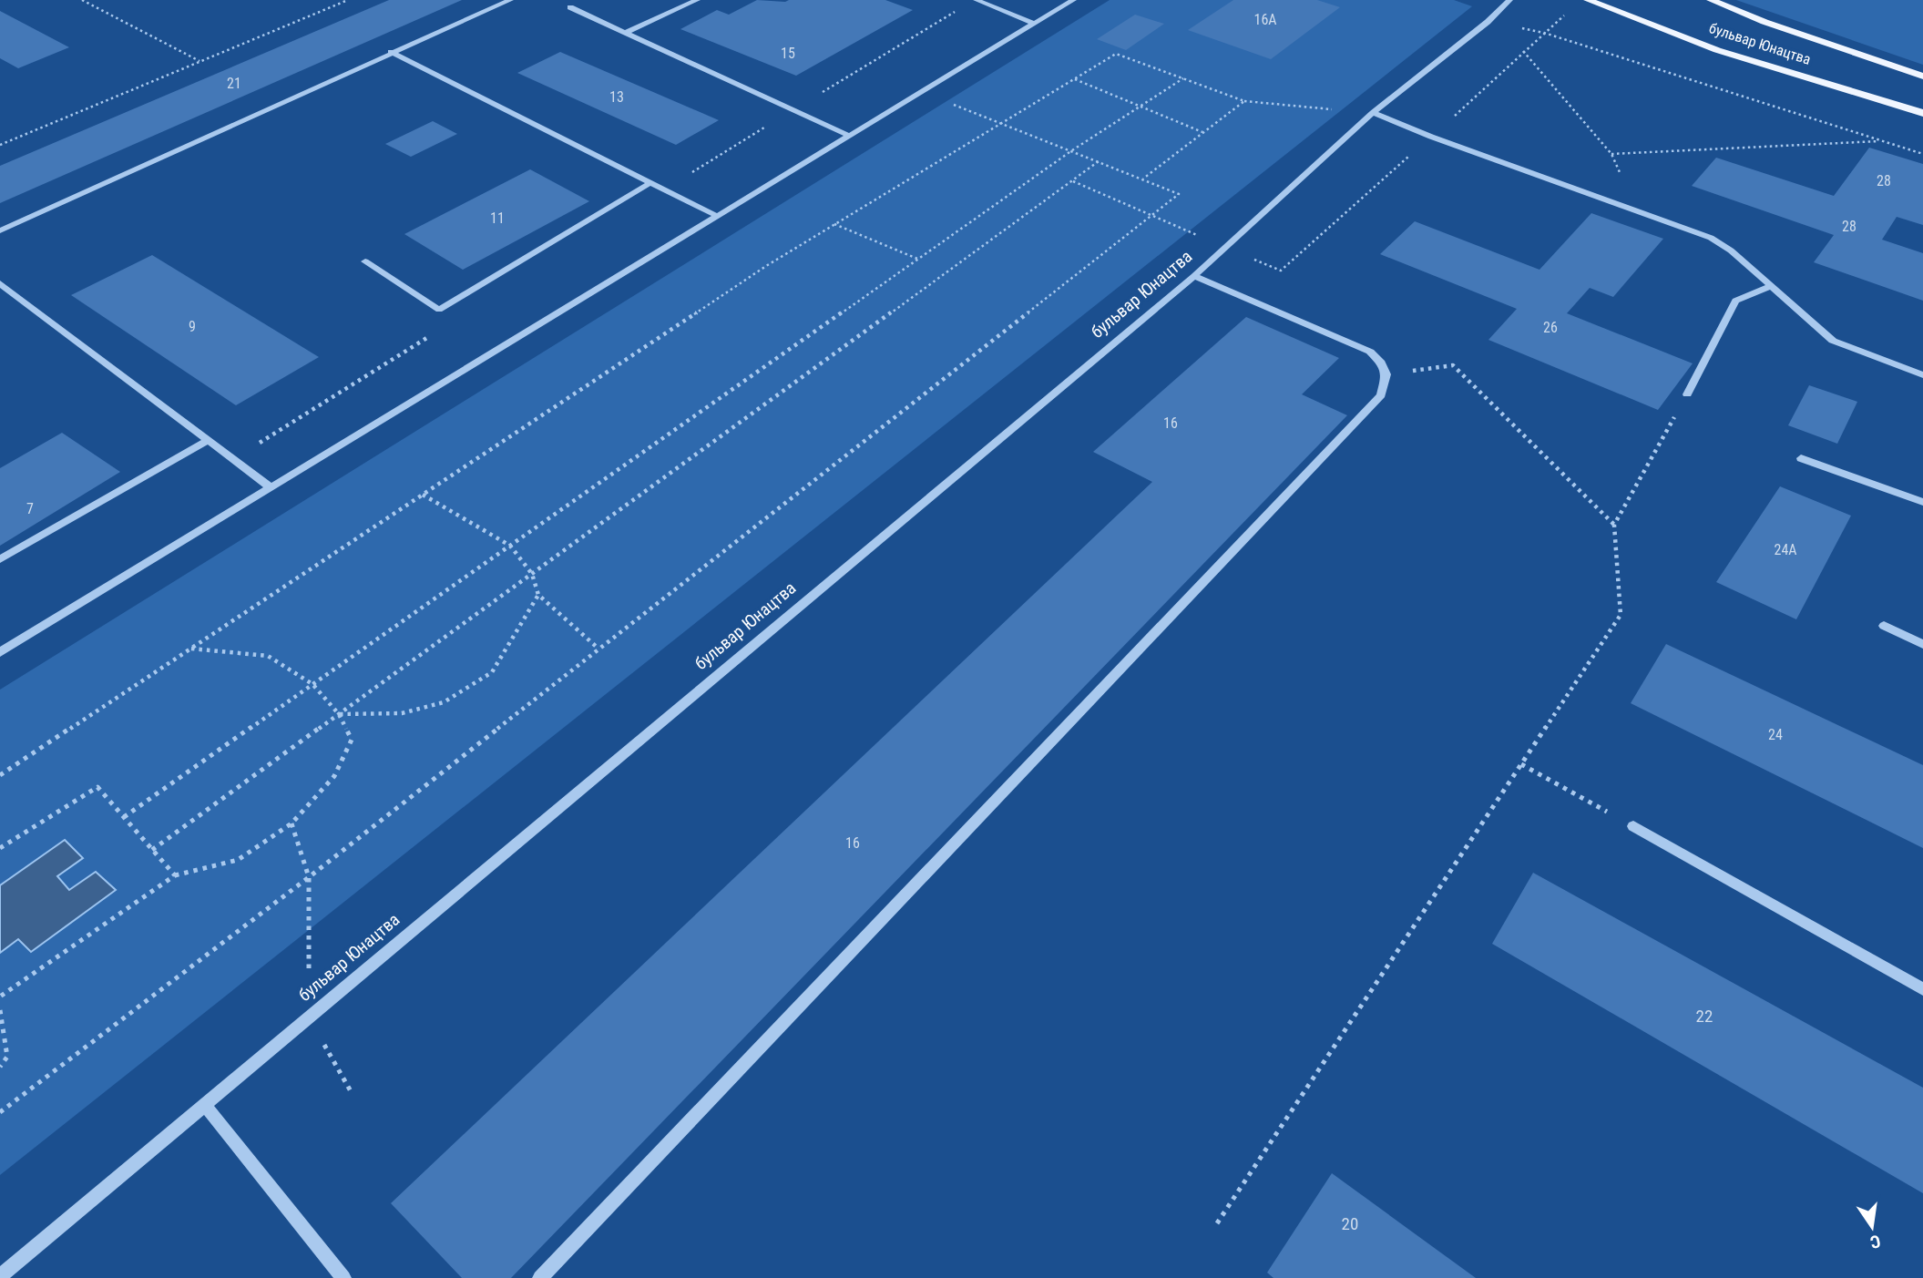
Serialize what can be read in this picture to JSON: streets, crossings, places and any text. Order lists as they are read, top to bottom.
{
  "streets": {
    "main road": ["бульвар Юнацтва"]
  },
  "house_numbers": [
    "16А",
    "15",
    "21",
    "13",
    "28",
    "11",
    "28",
    "9",
    "26",
    "16",
    "7",
    "24А",
    "24",
    "16",
    "22",
    "20"
  ],
  "north": "bottom"
}
